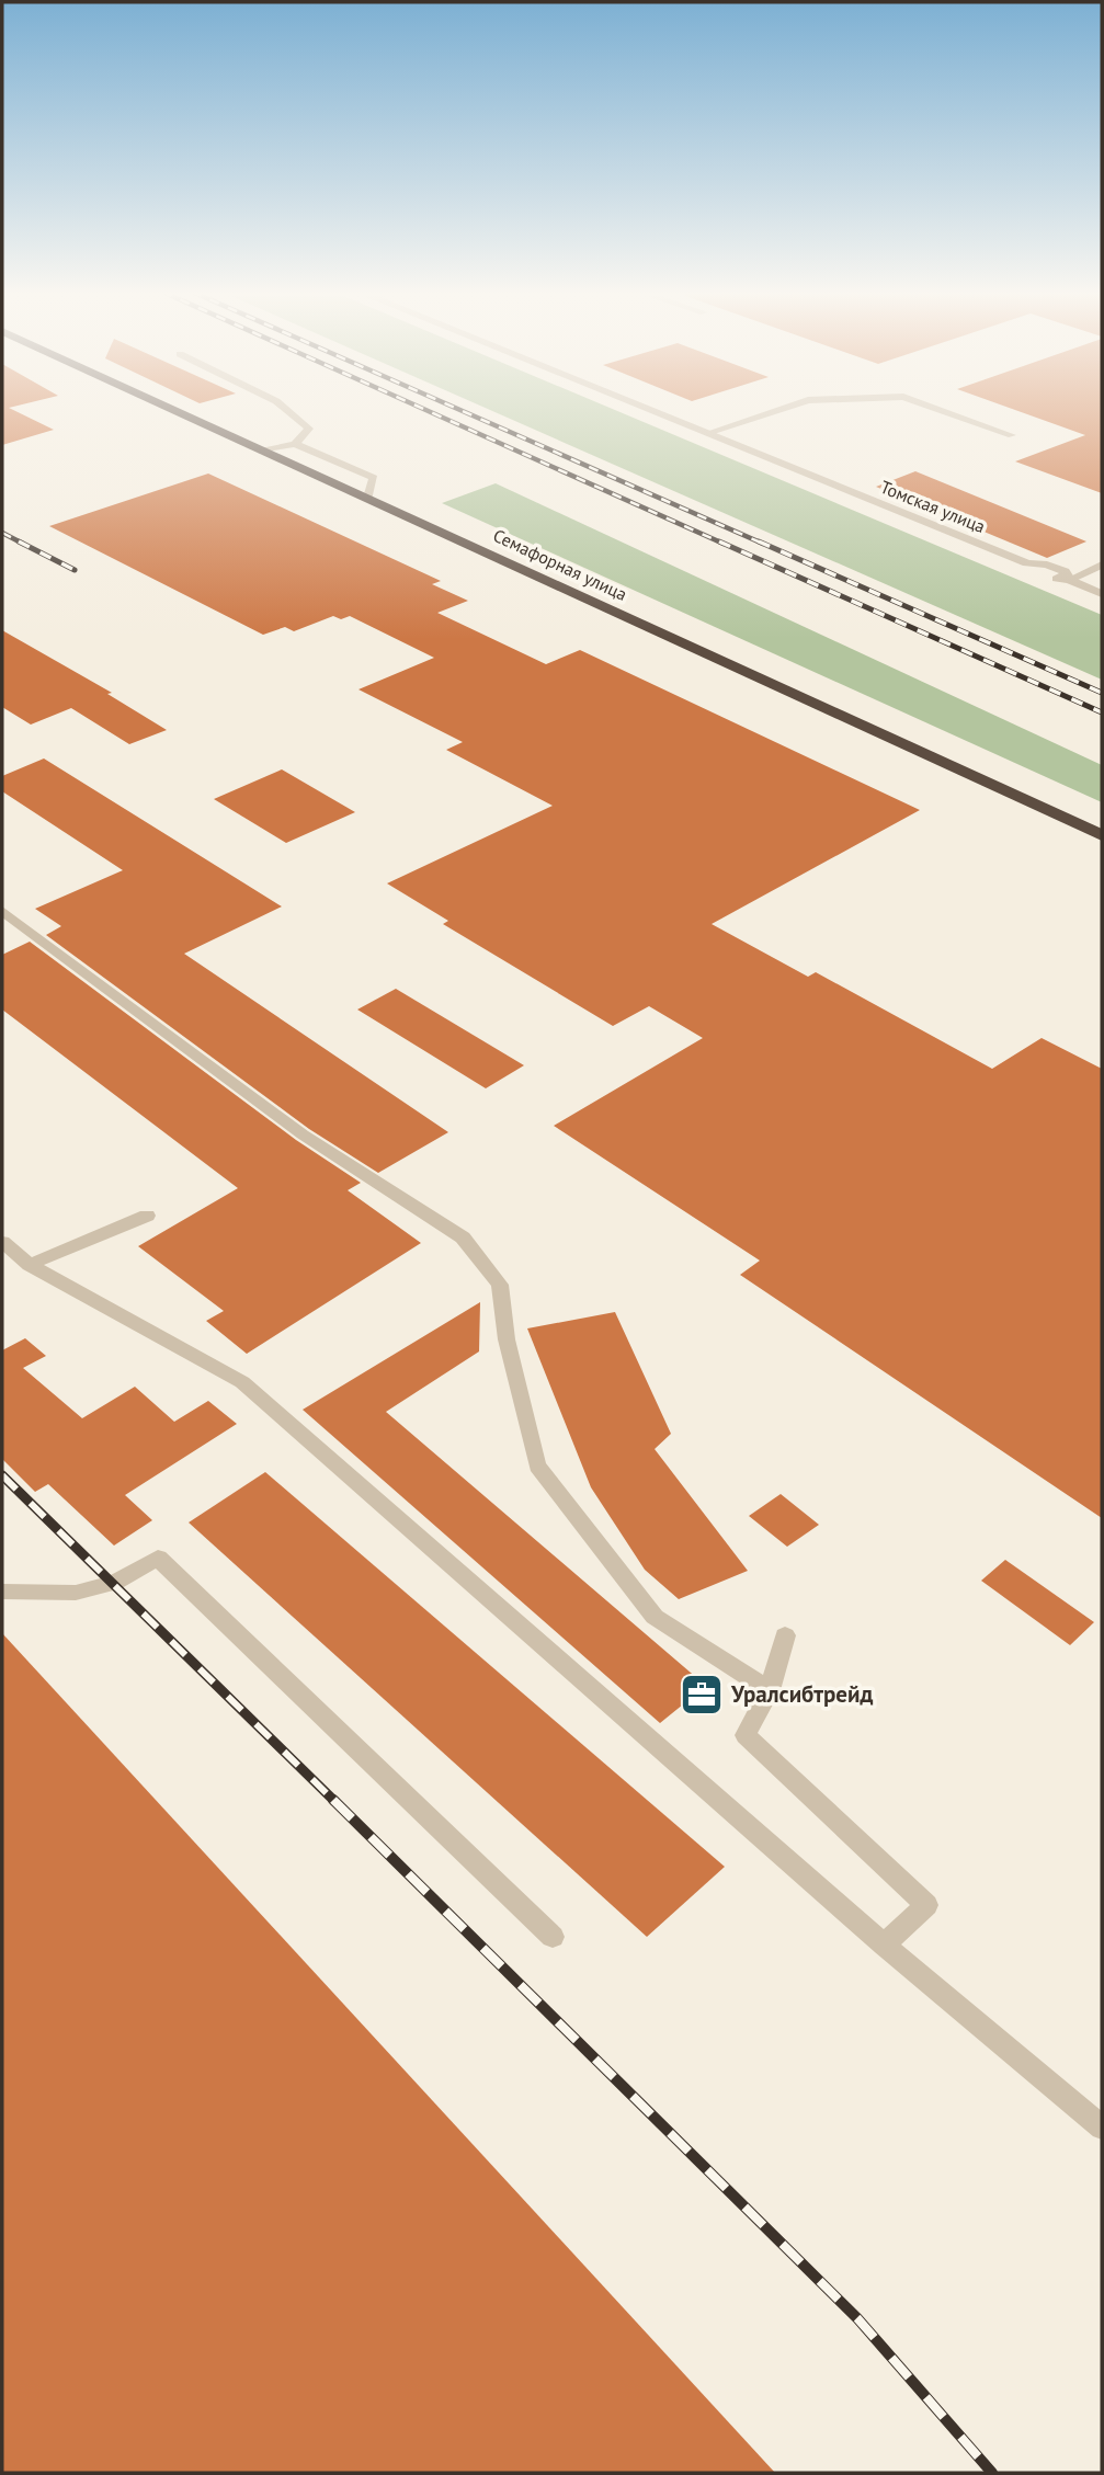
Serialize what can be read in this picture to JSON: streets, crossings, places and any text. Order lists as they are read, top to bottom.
{
  "streets": {
    "highway": ["Семафорная улица"],
    "street": ["Томская улица"]
  },
  "places": {
    "office": ["Уралcибтрейд"]
  }
}
